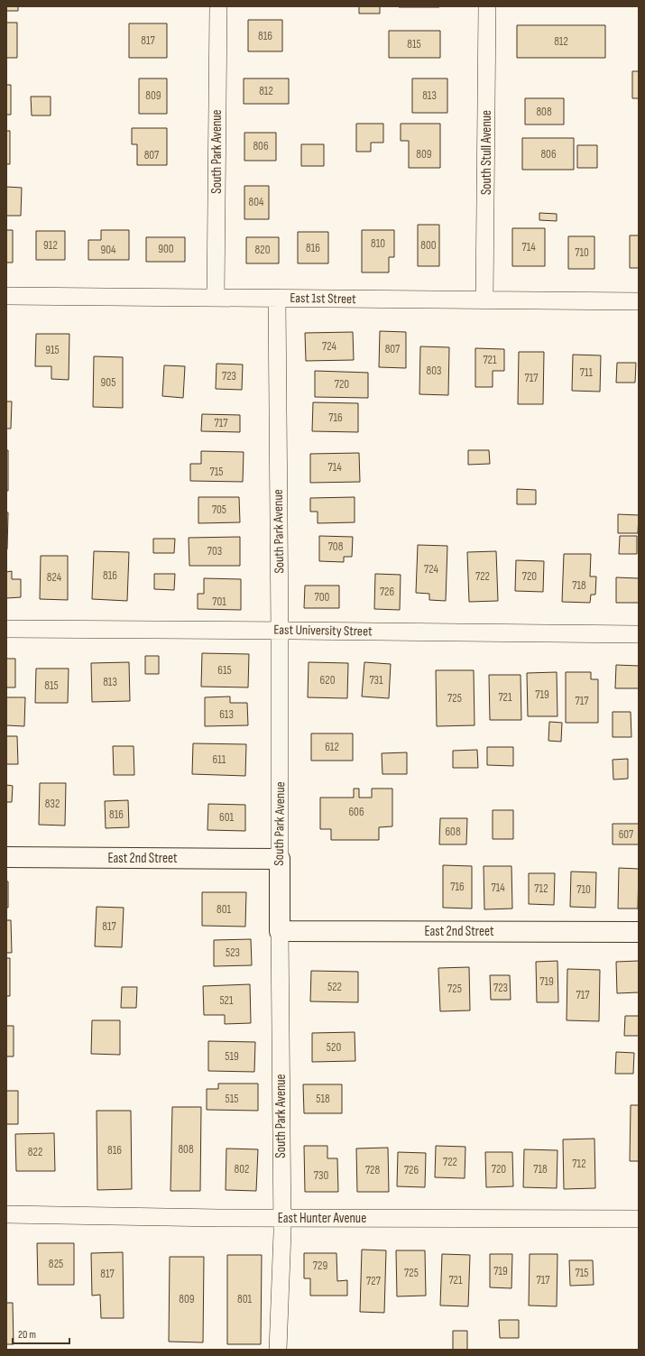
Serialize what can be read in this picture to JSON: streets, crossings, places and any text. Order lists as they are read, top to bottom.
{
  "streets": {
    "street": [
      "South Park Avenue",
      "South Stull Avenue",
      "East 1st Street",
      "East University Street",
      "East 2nd Street",
      "East Hunter Avenue"
    ]
  },
  "crossings": [
    ["South Park Avenue", "East 1st Street"],
    ["South Park Avenue", "East University Street"],
    ["South Park Avenue", "East 2nd Street"],
    ["South Park Avenue", "East Hunter Avenue"],
    ["South Stull Avenue", "East 1st Street"]
  ],
  "house_numbers": [
    "816",
    "817",
    "812",
    "815",
    "812",
    "809",
    "813",
    "808",
    "806",
    "809",
    "806",
    "807",
    "804",
    "810",
    "912",
    "800",
    "714",
    "816",
    "900",
    "904",
    "820",
    "710",
    "724",
    "807",
    "915",
    "721",
    "803",
    "711",
    "723",
    "717",
    "905",
    "720",
    "716",
    "717",
    "714",
    "715",
    "705",
    "708",
    "703",
    "724",
    "816",
    "722",
    "720",
    "824",
    "718",
    "726",
    "700",
    "701",
    "615",
    "620",
    "731",
    "813",
    "815",
    "719",
    "721",
    "725",
    "717",
    "613",
    "612",
    "611",
    "832",
    "606",
    "816",
    "601",
    "608",
    "607",
    "716",
    "714",
    "712",
    "710",
    "801",
    "817",
    "523",
    "719",
    "522",
    "723",
    "725",
    "717",
    "521",
    "520",
    "519",
    "515",
    "518",
    "808",
    "816",
    "822",
    "722",
    "712",
    "802",
    "720",
    "718",
    "728",
    "726",
    "730",
    "825",
    "729",
    "719",
    "725",
    "715",
    "817",
    "721",
    "717",
    "727",
    "809",
    "801"
  ],
  "scale_bar": "20 m"
}
